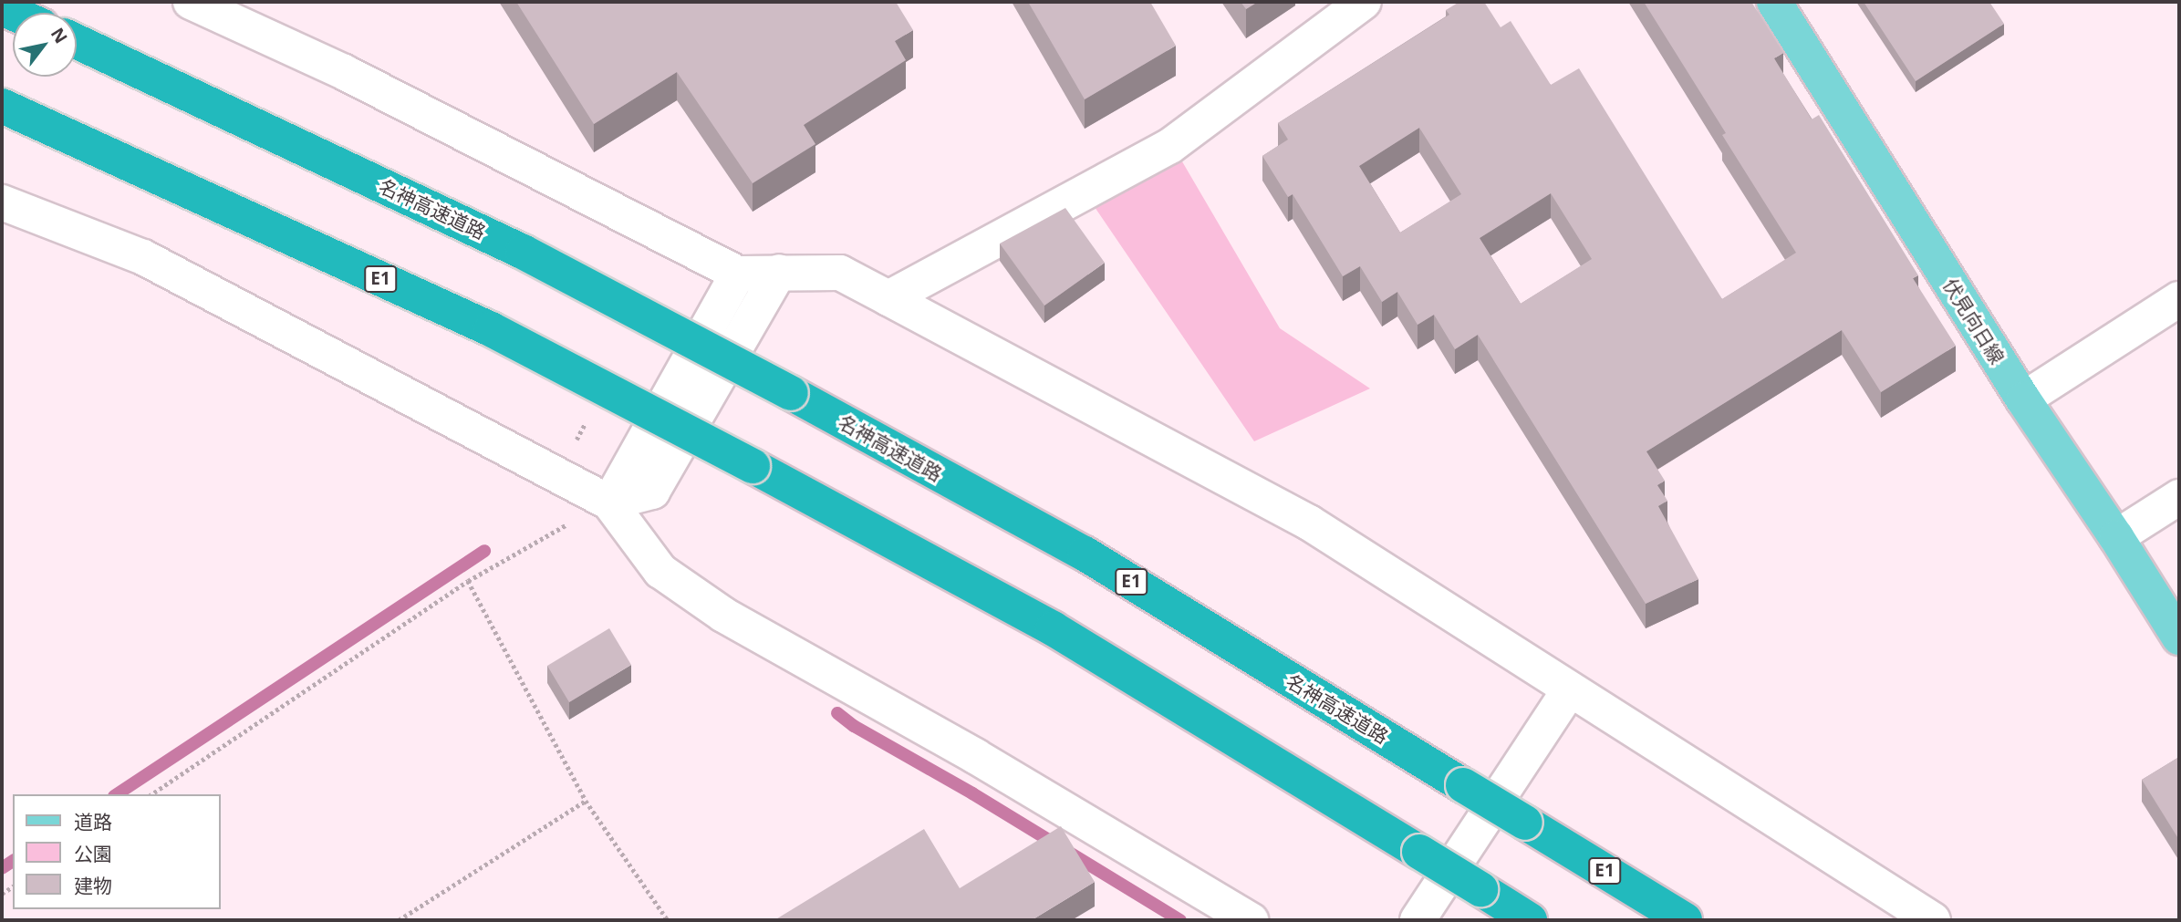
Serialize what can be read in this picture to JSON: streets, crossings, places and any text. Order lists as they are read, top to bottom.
{
  "streets": {
    "highway": ["名神高速道路", "E1"],
    "main road": ["伏見向日線"]
  },
  "legend": ["道路", "公園", "建物"],
  "north": "top right"
}
